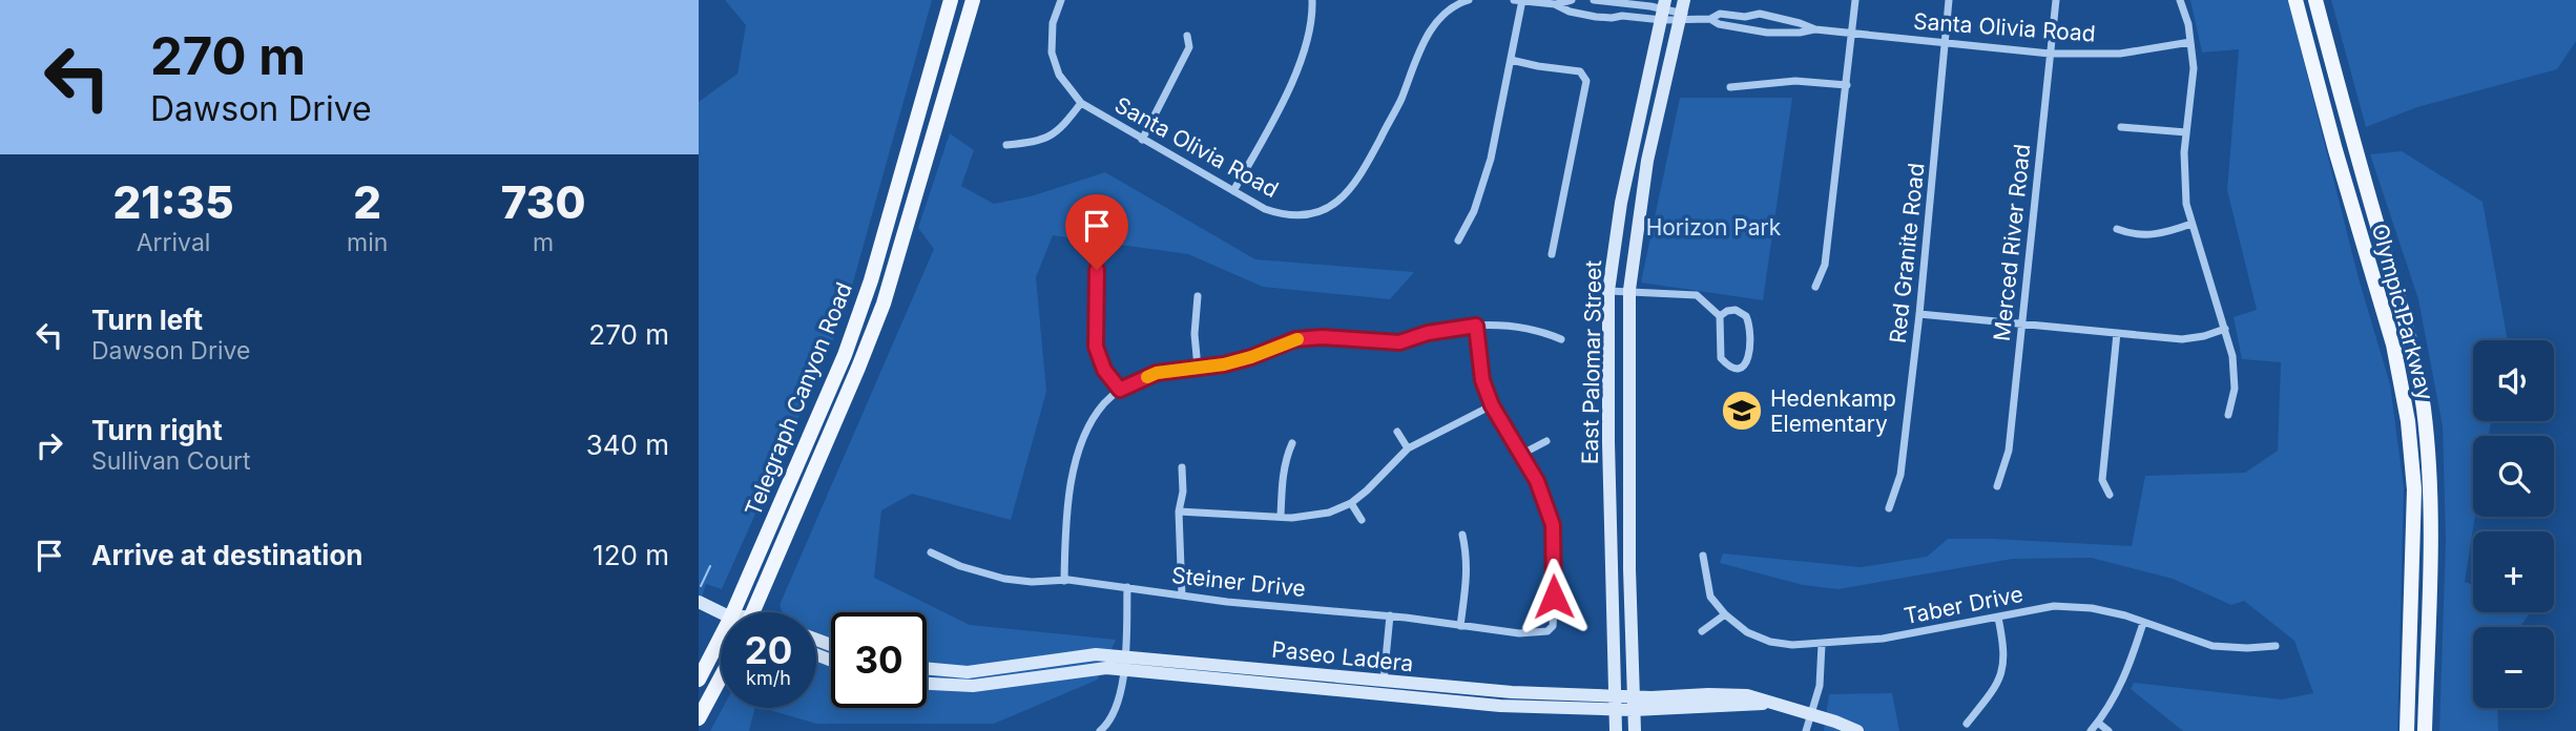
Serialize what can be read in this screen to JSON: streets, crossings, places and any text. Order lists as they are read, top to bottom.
{
  "streets": {
    "main road": [
      "Olympic Parkway",
      "East Palomar Street",
      "Telegraph Canyon Road",
      "Paseo Ladera"
    ],
    "street": [
      "Santa Olivia Road",
      "Merced River Road",
      "Red Granite Road",
      "Steiner Drive",
      "Taber Drive"
    ]
  },
  "crossings": [
    ["Santa Olivia Road", "Merced River Road"],
    ["Santa Olivia Road", "Red Granite Road"],
    ["Santa Olivia Road", "East Palomar Street"],
    ["East Palomar Street", "Paseo Ladera"]
  ],
  "parks": ["Horizon Park"],
  "places": {
    "school or university": ["Hedenkamp Elementary"]
  },
  "page": {
    "turn": ["270 m", "Dawson Drive"],
    "eta": [
      "21:35",
      "Arrival",
      "2",
      "min",
      "730",
      "m"
    ],
    "list": [
      {
        "name": "Turn left",
        "note": "Dawson Drive",
        "value": "270 m"
      },
      {
        "name": "Turn right",
        "note": "Sullivan Court",
        "value": "340 m"
      },
      {
        "name": "Arrive at destination",
        "value": "120 m"
      }
    ],
    "map_buttons": ["+", "−"],
    "speed": "20 km/h",
    "limit": "30"
  }
}
